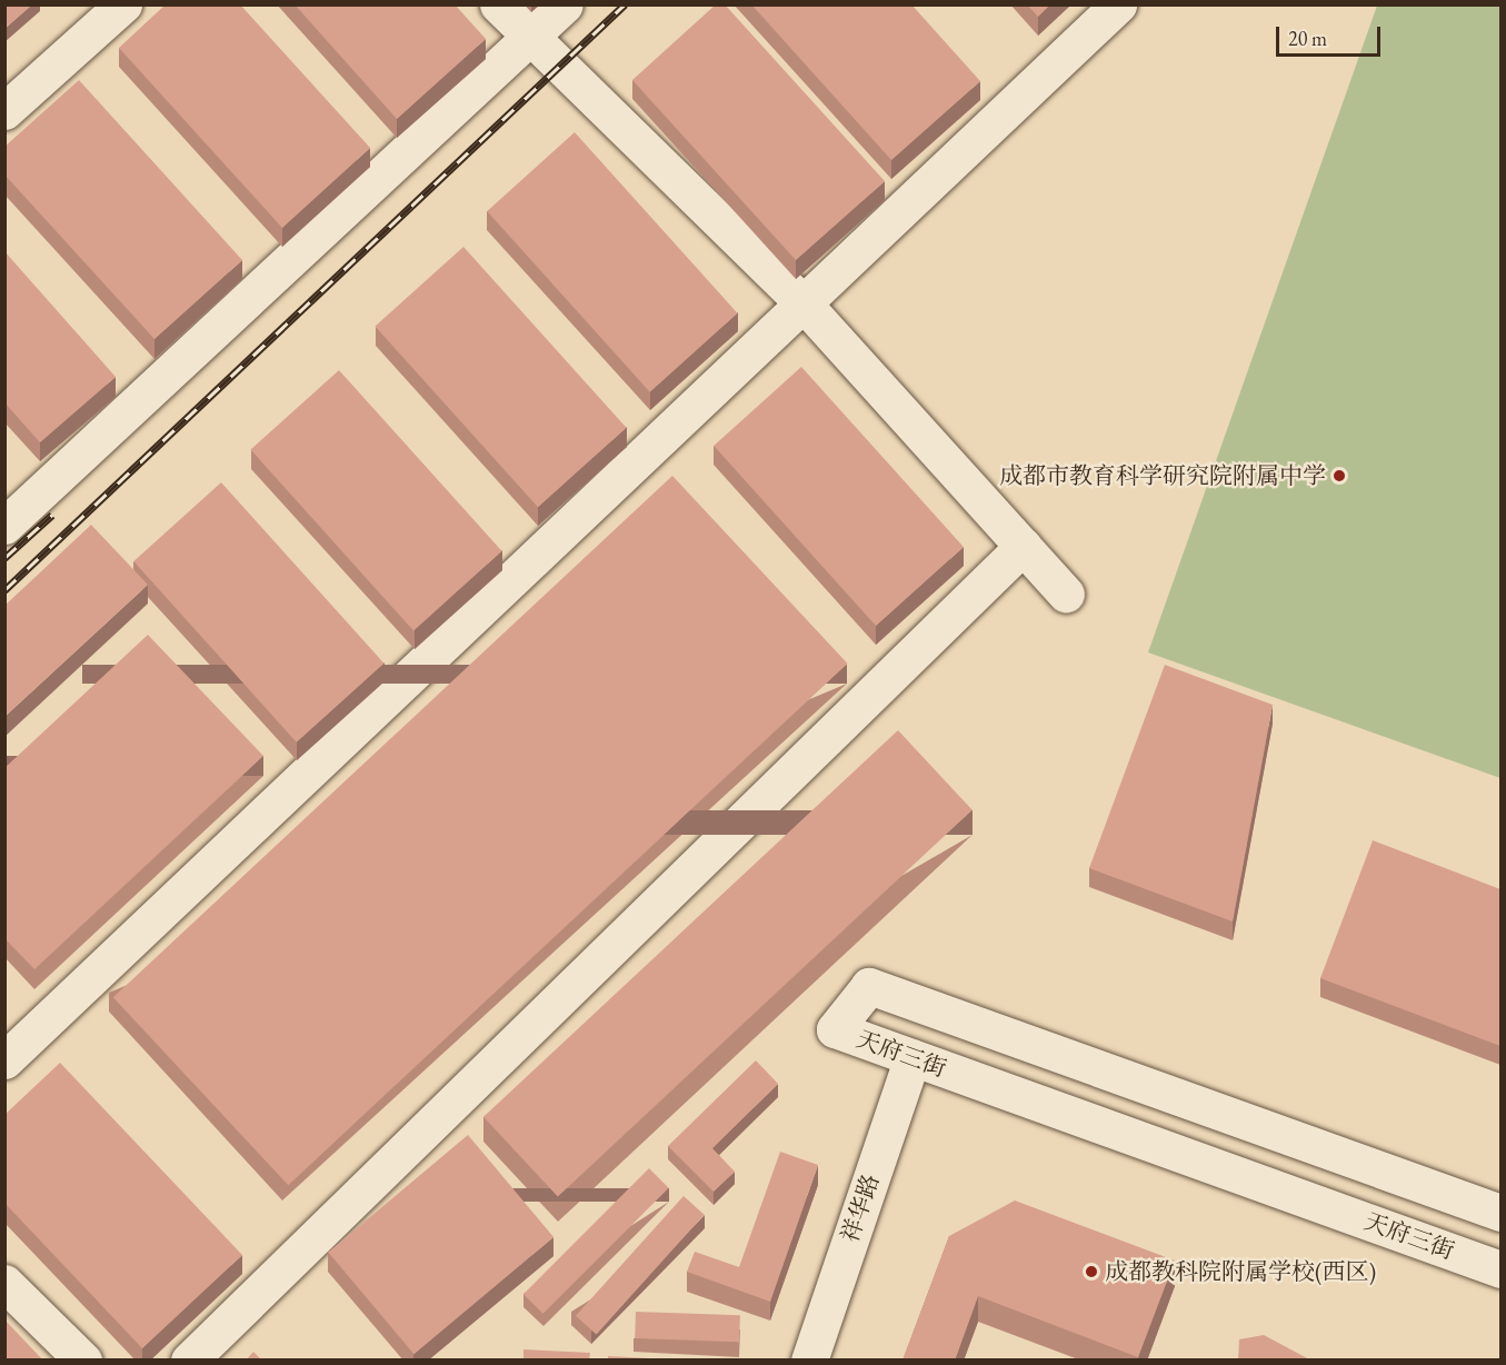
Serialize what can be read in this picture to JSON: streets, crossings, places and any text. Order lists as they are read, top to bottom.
{
  "streets": {
    "street": ["天府三街", "祥华路"]
  },
  "crossings": [
    ["天府三街", "祥华路"]
  ],
  "places": ["成都市教育科学研究院附属中学", "成都教科院附属学校(西区)"],
  "scale_bar": "20 m"
}
